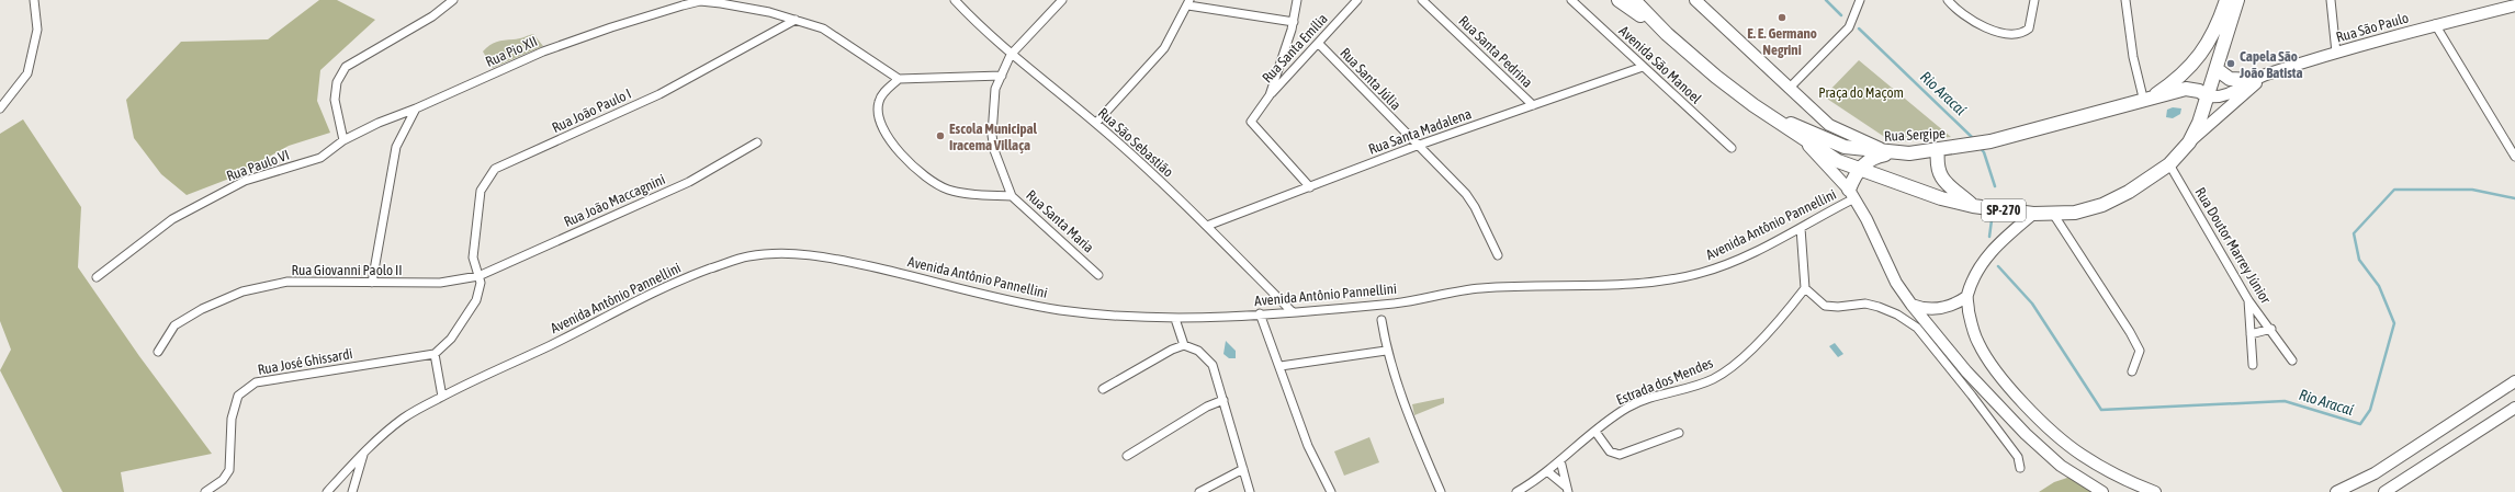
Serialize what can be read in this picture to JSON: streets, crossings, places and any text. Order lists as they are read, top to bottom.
{
  "streets": {
    "main road": ["Rua São Paulo", "Rua Sergipe", "SP-270"],
    "street": [
      "Rua Santa Emília",
      "Rua Pio XII",
      "Rua Santa Pedrina",
      "Avenida São Manoel",
      "Rua Santa Júlia",
      "Rua João Paulo I",
      "Rua Santa Madalena",
      "Rua São Sebastião",
      "Rua Paulo VI",
      "Rua João Maccagnini",
      "Rua Santa Maria",
      "Avenida Antônio Pannellini",
      "Rua Doutor Marrey Júnior",
      "Rua Giovanni Paolo II",
      "Rua José Ghissardi",
      "Estrada dos Mendes"
    ]
  },
  "crossings": [
    ["Rua Santa Emília", "Rua Santa Júlia"],
    ["Rua Pio XII", "Rua João Paulo I"],
    ["Rua Pio XII", "Rua Paulo VI"],
    ["Rua Santa Pedrina", "Rua Santa Madalena"],
    ["Avenida São Manoel", "Rua Santa Madalena"],
    ["Rua Santa Júlia", "Rua Santa Madalena"],
    ["Rua João Paulo I", "Rua João Maccagnini"],
    ["Rua João Paulo I", "Rua Giovanni Paolo II"],
    ["Rua Santa Madalena", "Rua São Sebastião"],
    ["Rua Sergipe", "SP-270"],
    ["Rua São Sebastião", "Rua Santa Maria"],
    ["Rua São Sebastião", "Avenida Antônio Pannellini"],
    ["Rua João Maccagnini", "Rua Giovanni Paolo II"],
    ["SP-270", "Rua Doutor Marrey Júnior"]
  ],
  "water": ["Rio Aracaí"],
  "parks": ["Praça do Maçom"],
  "places": ["E. E. Germano Negrini", "Capela São João Batista", "Escola Municipal Iracema Villaça"]
}
